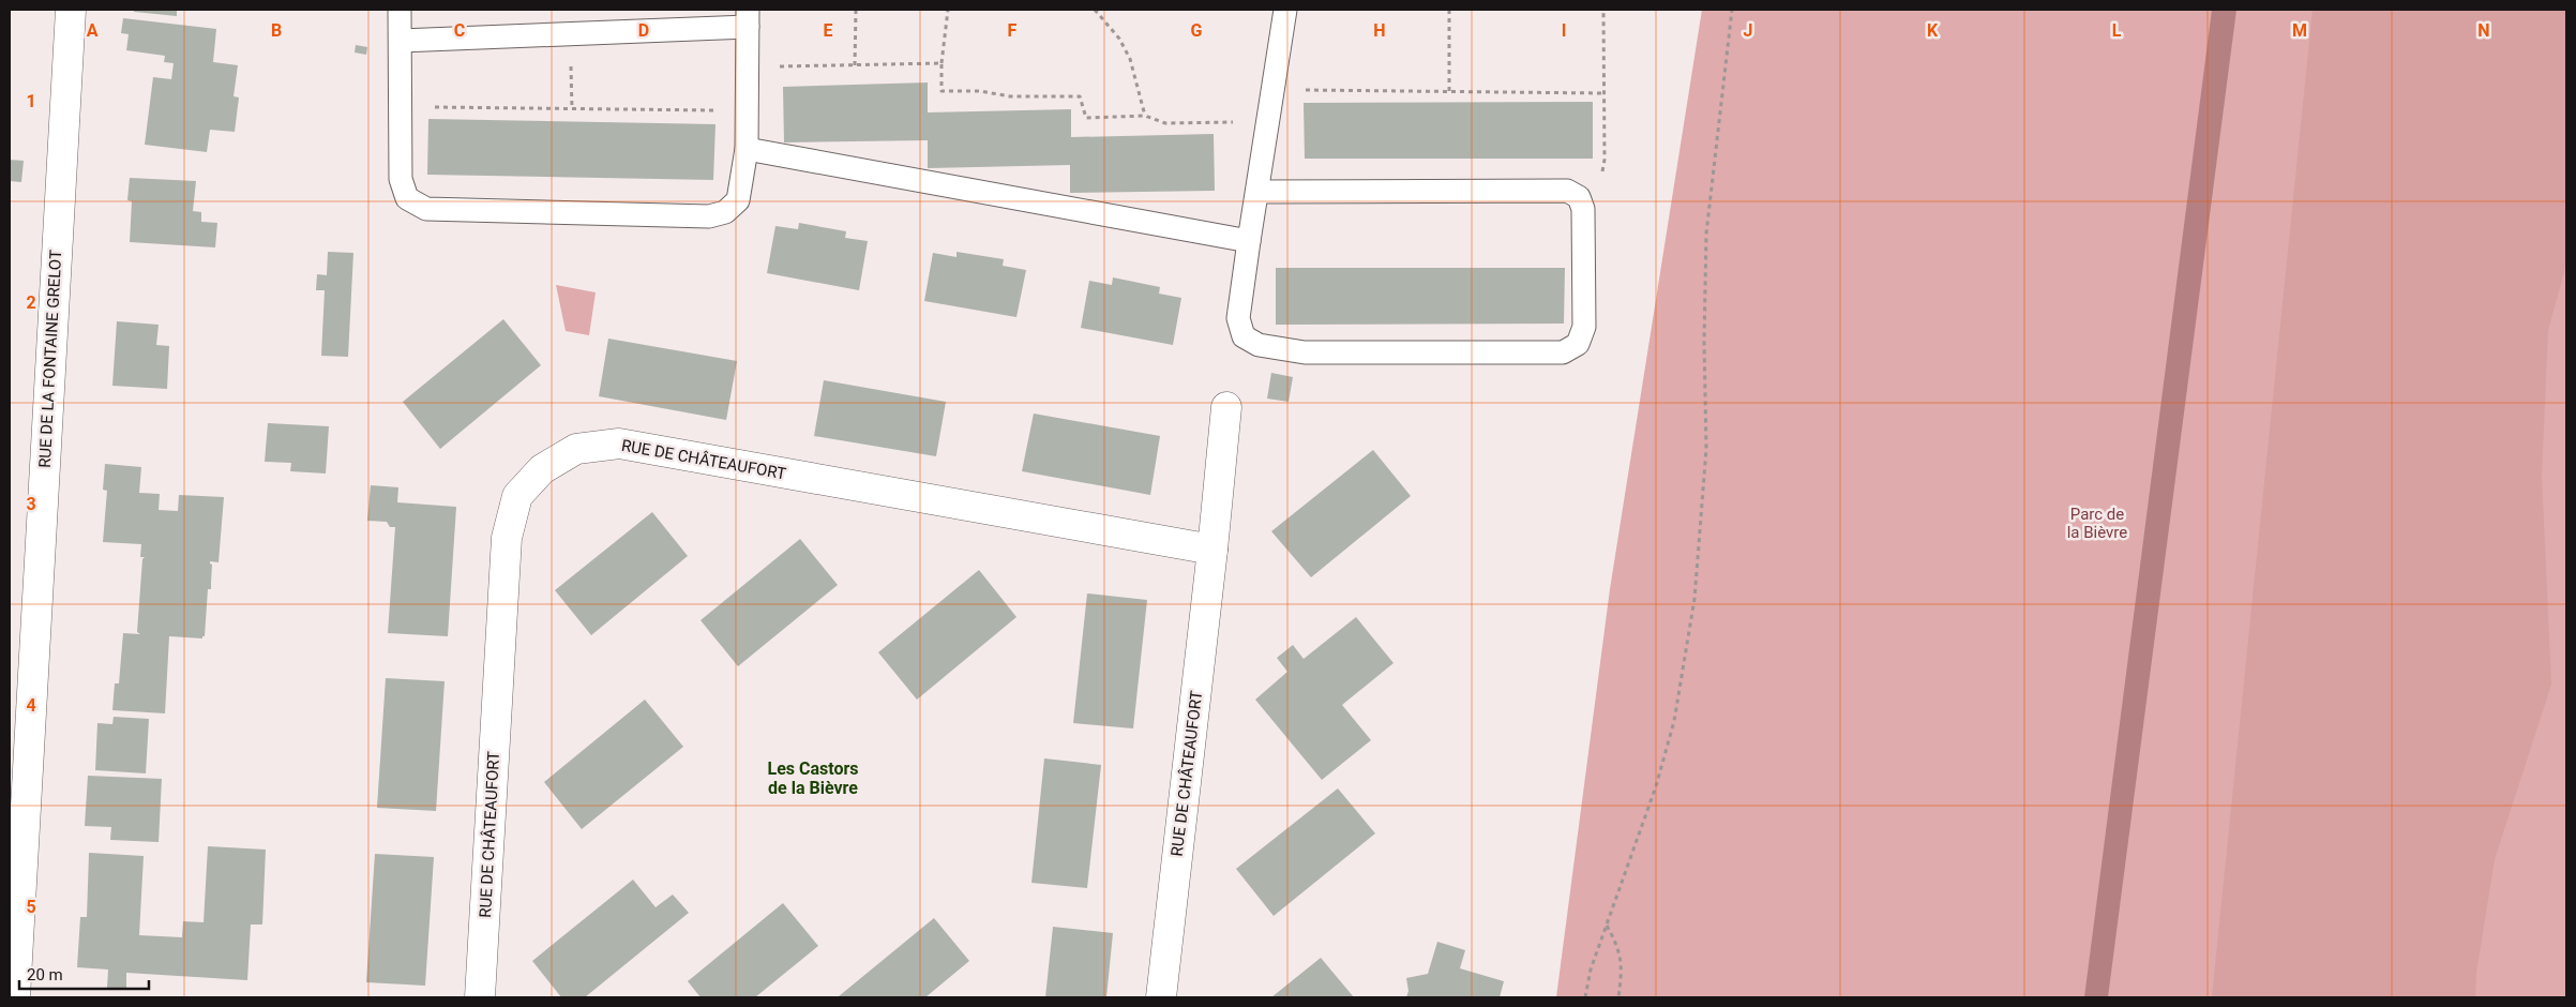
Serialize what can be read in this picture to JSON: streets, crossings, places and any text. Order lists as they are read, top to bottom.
{
  "streets": {
    "street": ["RUE DE LA FONTAINE GRELOT", "RUE DE CHÂTEAUFORT"]
  },
  "districts": ["Les Castors de la Bièvre"],
  "parks": ["Parc de la Bièvre"],
  "scale_bar": "20 m",
  "grid": {
    "columns": [
      "A",
      "B",
      "C",
      "D",
      "E",
      "F",
      "G",
      "H",
      "I",
      "J",
      "K",
      "L",
      "M",
      "N"
    ],
    "rows": [
      "1",
      "2",
      "3",
      "4",
      "5"
    ]
  }
}
